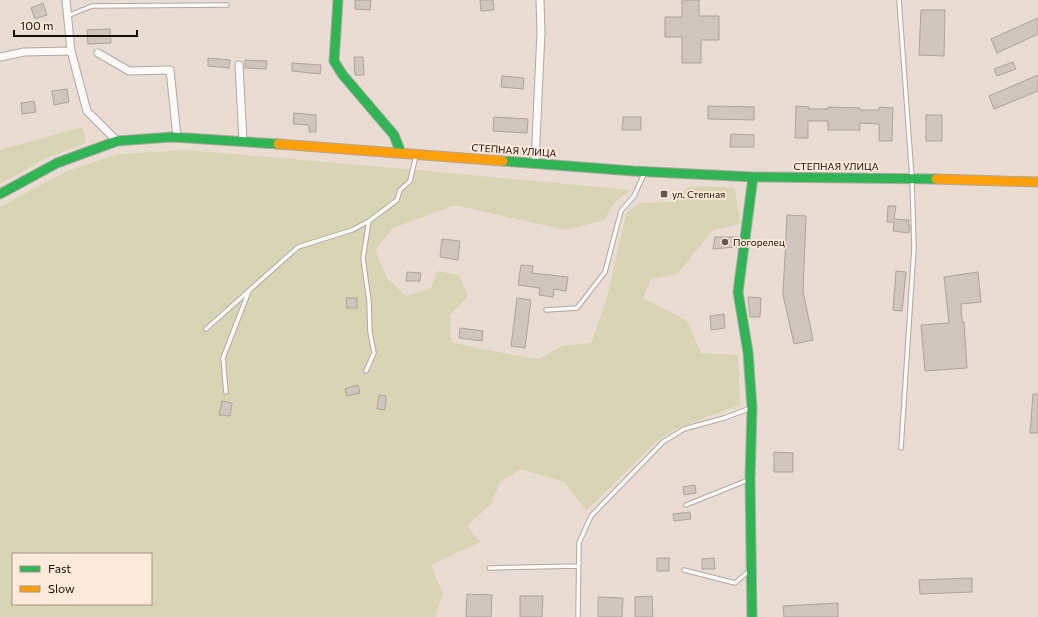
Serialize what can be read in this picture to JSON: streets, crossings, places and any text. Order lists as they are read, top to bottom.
{
  "streets": {
    "street": ["СТЕПНАЯ УЛИЦА"]
  },
  "places": {
    "transit": ["ул. Степная"],
    "other": ["Погорелец"]
  },
  "legend": ["Fast", "Slow"],
  "scale_bar": "100 m"
}
